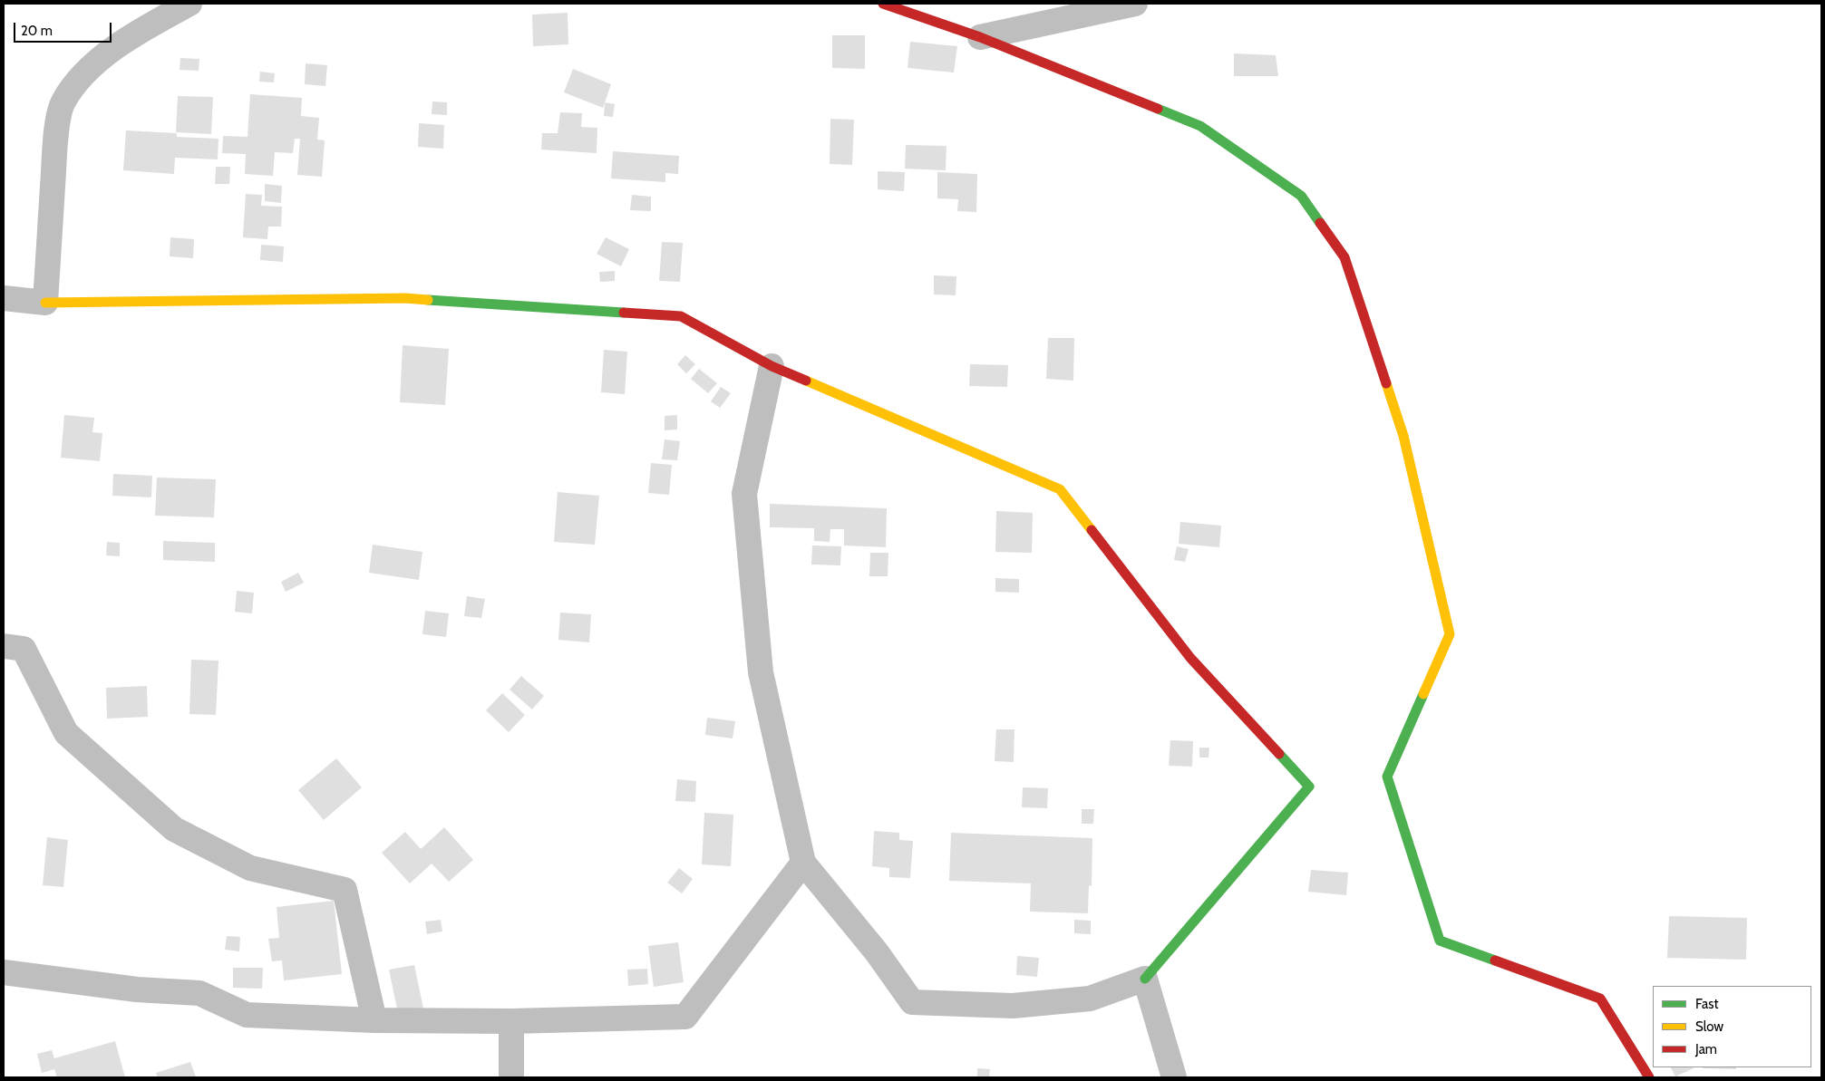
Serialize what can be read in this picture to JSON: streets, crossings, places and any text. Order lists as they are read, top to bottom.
{
  "legend": ["Fast", "Slow", "Jam"],
  "scale_bar": "20 m"
}
